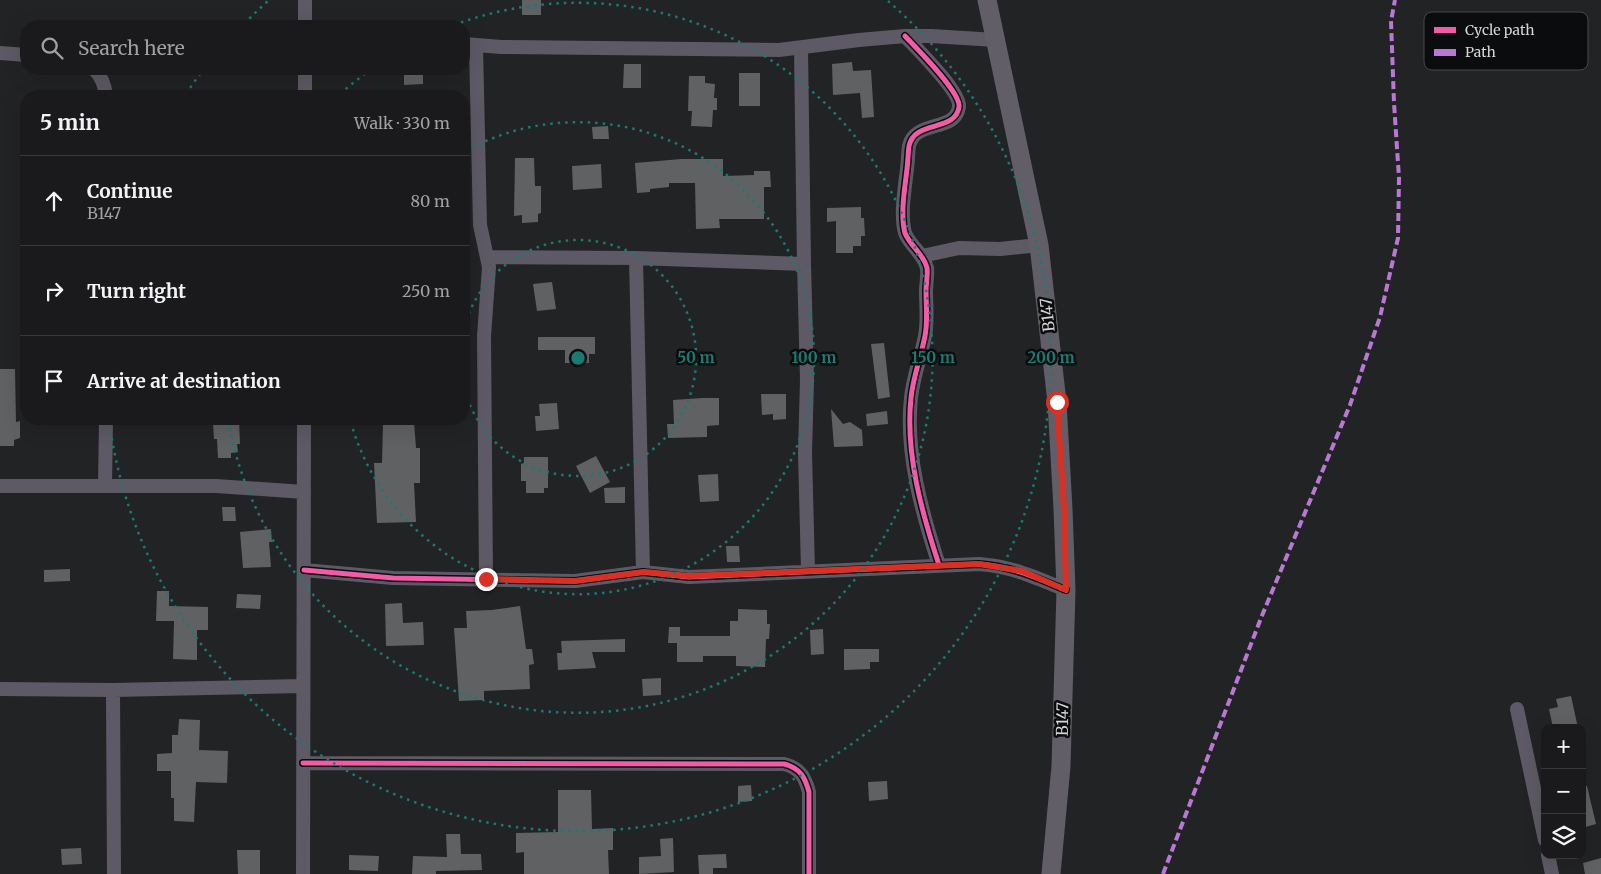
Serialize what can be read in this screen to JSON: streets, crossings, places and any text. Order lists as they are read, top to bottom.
{
  "streets": {
    "main road": ["B147"]
  },
  "legend": ["Cycle path", "Path"],
  "page": {
    "search": "Search here",
    "heading": ["5 min", "Walk · 330 m"],
    "list": [
      ["Continue", "B147", "80 m"],
      ["Turn right", "250 m"],
      "Arrive at destination"
    ],
    "map_buttons": ["+", "−"]
  },
  "rings": [
    "50 m",
    "100 m",
    "150 m",
    "200 m"
  ]
}
